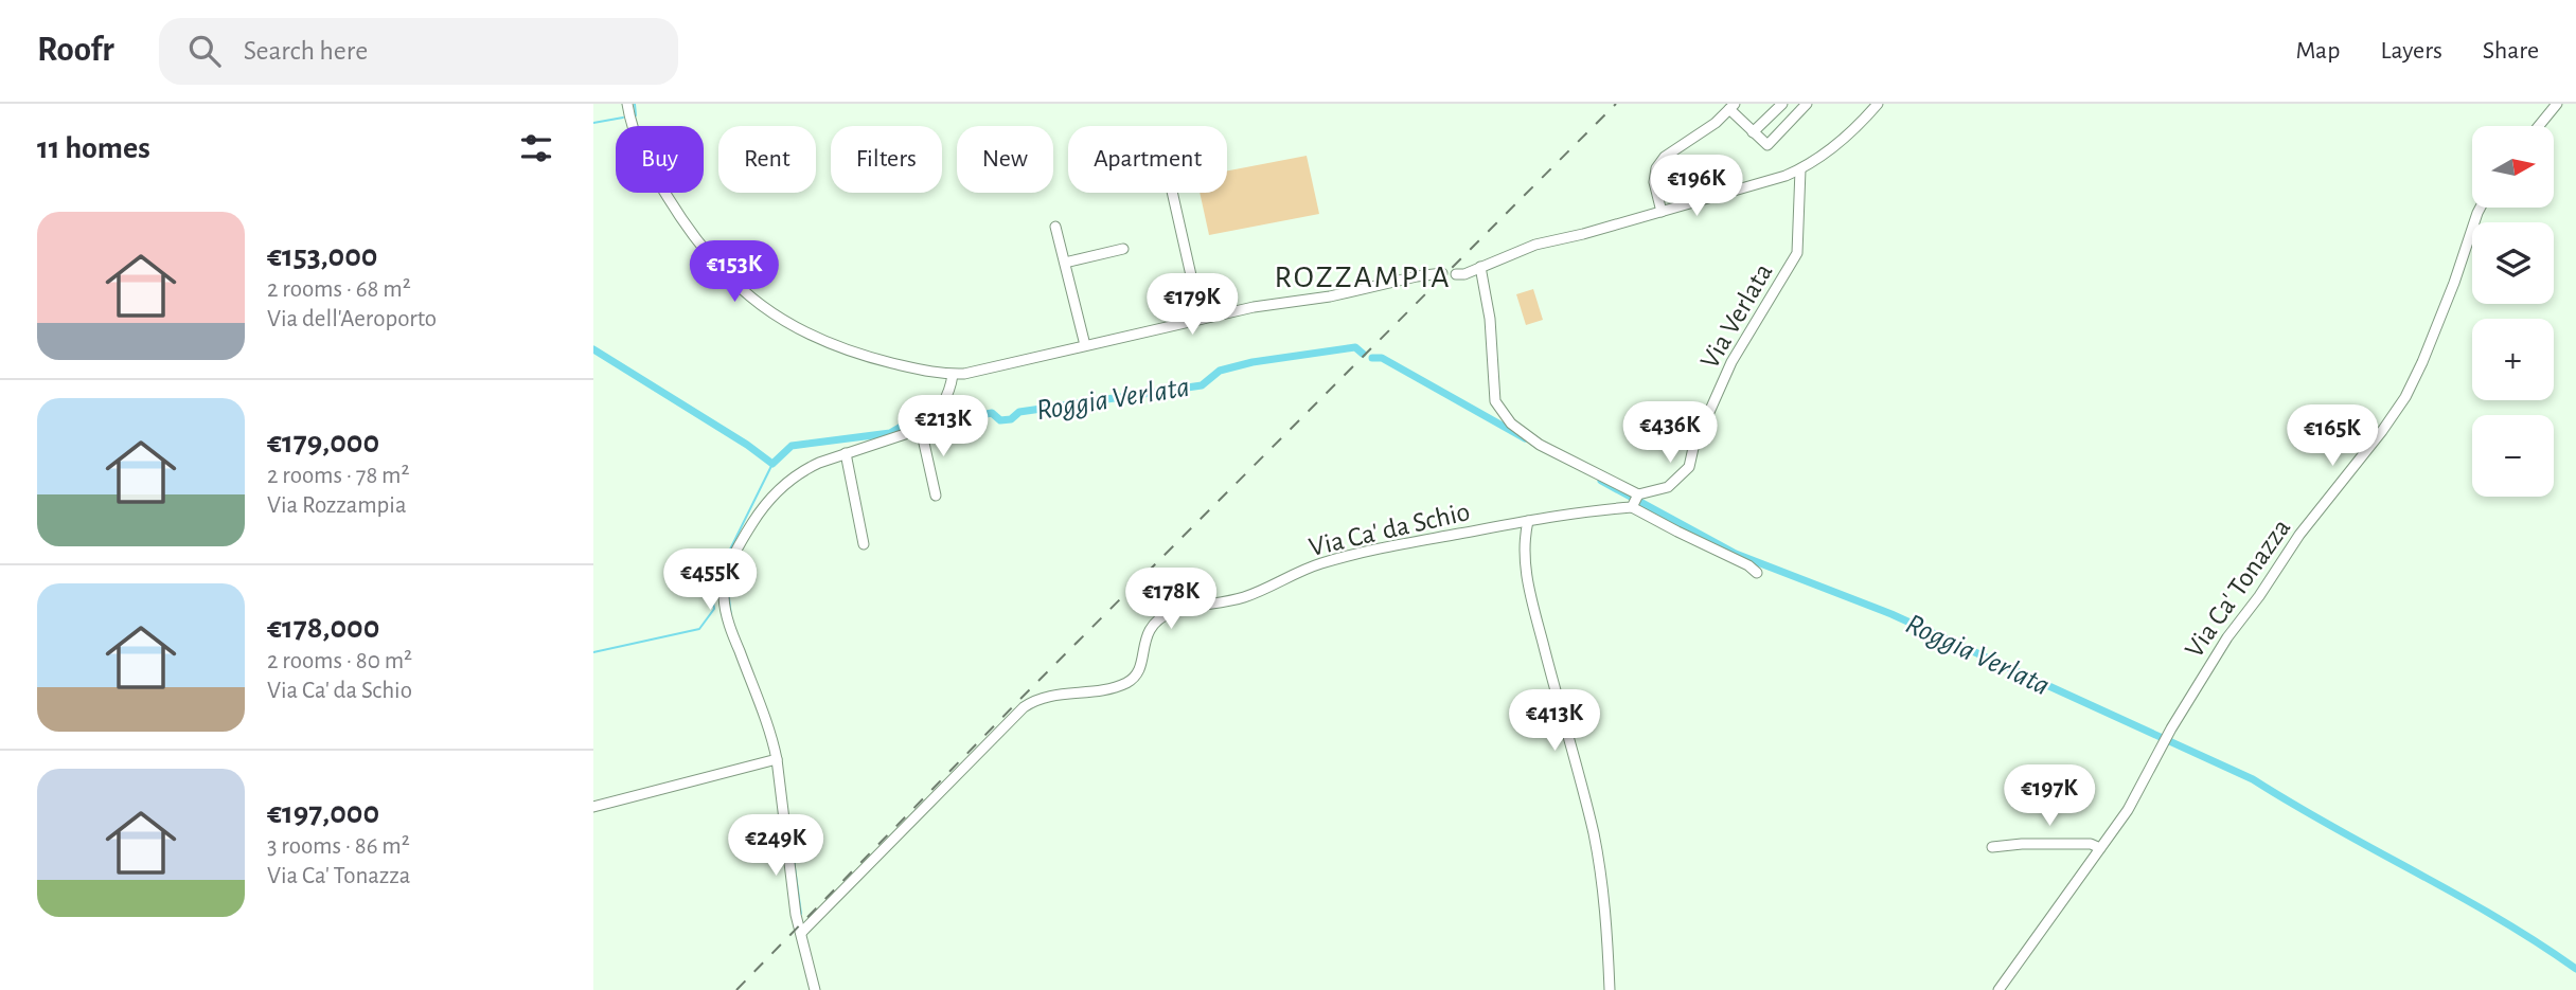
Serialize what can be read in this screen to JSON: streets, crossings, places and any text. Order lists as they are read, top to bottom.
{
  "streets": {
    "street": ["Via Verlata", "Via Ca' da Schio", "Via Ca' Tonazza"]
  },
  "crossings": [
    ["Via Verlata", "Via Ca' da Schio"]
  ],
  "districts": ["ROZZAMPIA"],
  "water": ["Roggia Verlata"],
  "north": "right",
  "page": {
    "header": "Roofr",
    "search": "Search here",
    "nav": ["Map", "Layers", "Share"],
    "heading": "11 homes",
    "map_buttons": ["+", "−"],
    "chip": [
      "Buy",
      "Rent",
      "Filters",
      "New",
      "Apartment"
    ],
    "price": [
      "€196K",
      "€153K",
      "€179K",
      "€213K",
      "€436K",
      "€165K",
      "€455K",
      "€178K",
      "€413K",
      "€197K",
      "€249K"
    ],
    "list": [
      {
        "name": "€153,000",
        "note": "2 rooms · 68 m² · Via dell'Aeroporto"
      },
      {
        "name": "€179,000",
        "note": "2 rooms · 78 m² · Via Rozzampia"
      },
      {
        "name": "€178,000",
        "note": "2 rooms · 80 m² · Via Ca' da Schio"
      },
      {
        "name": "€197,000",
        "note": "3 rooms · 86 m² · Via Ca' Tonazza"
      }
    ]
  }
}
